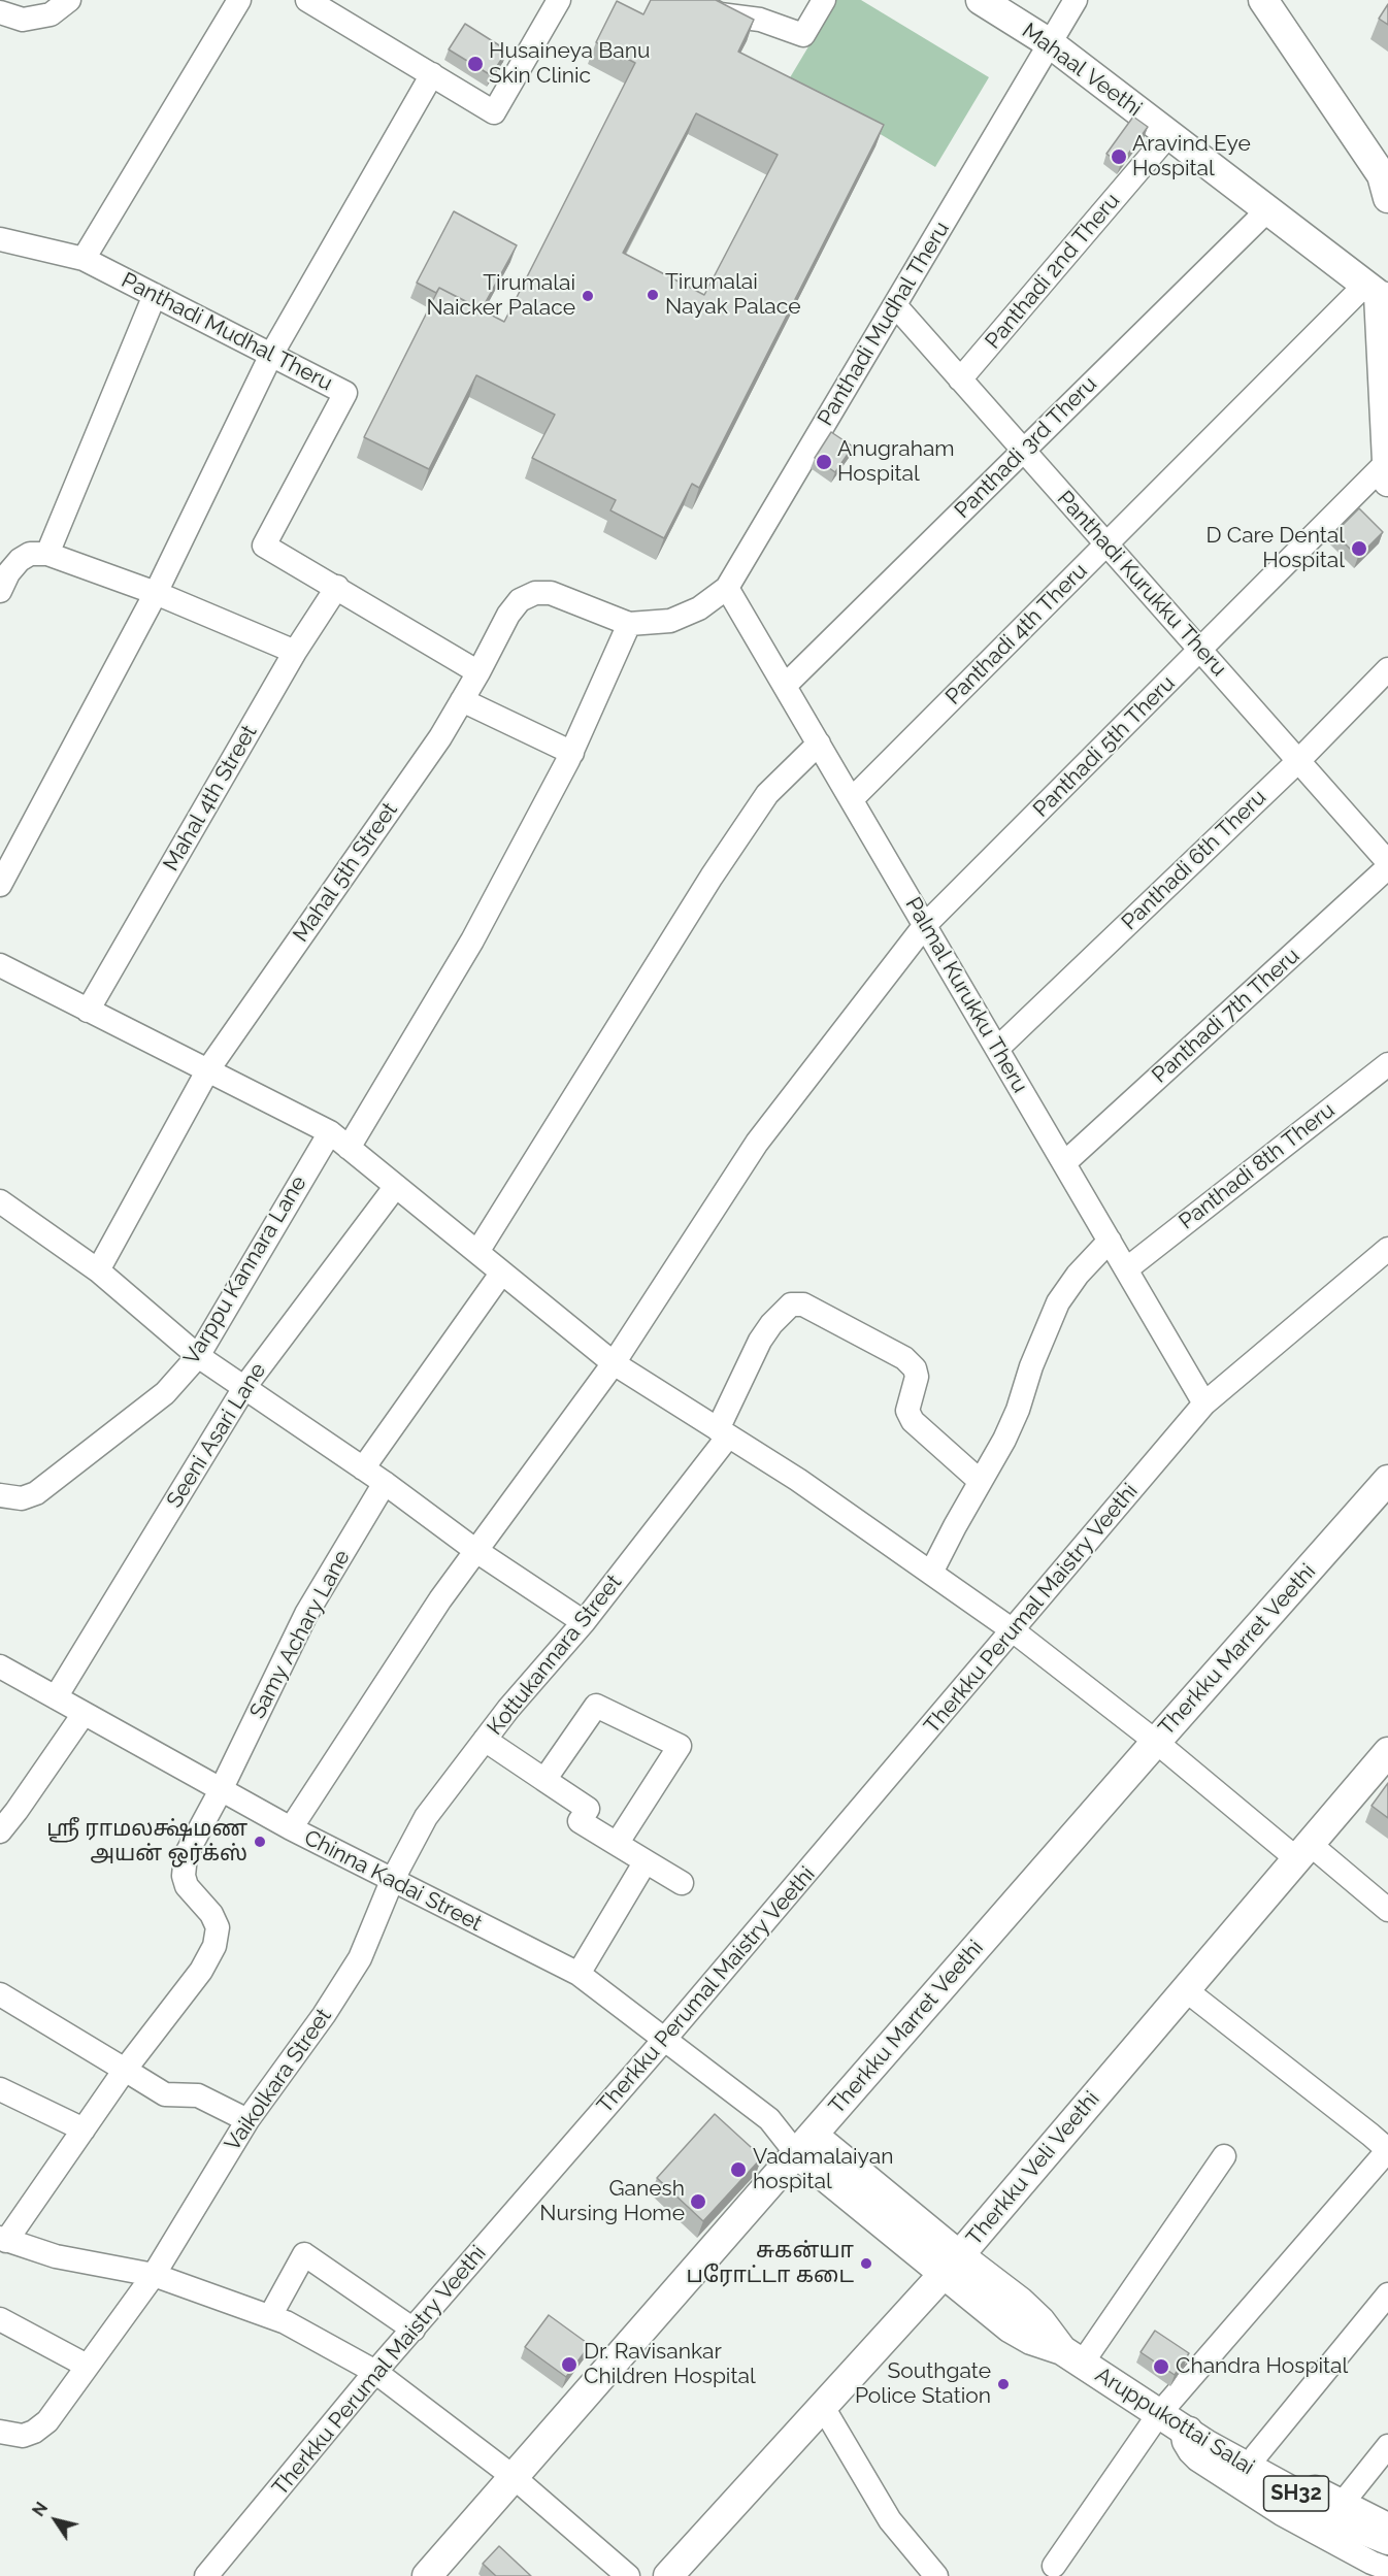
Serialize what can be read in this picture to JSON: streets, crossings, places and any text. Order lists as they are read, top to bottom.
{
  "streets": {
    "main road": [
      "Mahaal Veethi",
      "Therkku Marret Veethi",
      "Therkku Veli Veethi",
      "Aruppukottai Salai",
      "SH32"
    ],
    "street": [
      "Panthadi 2nd Theru",
      "Panthadi Mudhal Theru",
      "Panthadi 3rd Theru",
      "Panthadi Kurukku Theru",
      "Panthadi 4th Theru",
      "Panthadi 5th Theru",
      "Mahal 4th Street",
      "Panthadi 6th Theru",
      "Mahal 5th Street",
      "Palmal Kurukku Theru",
      "Panthadi 7th Theru",
      "Panthadi 8th Theru",
      "Varppu Kannara Lane",
      "Seeni Asari Lane",
      "Therkku Perumal Maistry Veethi",
      "Samy Achary Lane",
      "Kottukannara Street",
      "Chinna Kadai Street",
      "Vaikolkara Street"
    ]
  },
  "crossings": [
    ["Mahaal Veethi", "Panthadi 2nd Theru"],
    ["Mahaal Veethi", "Panthadi Mudhal Theru"],
    ["Mahaal Veethi", "Panthadi 3rd Theru"],
    ["Mahaal Veethi", "Panthadi 4th Theru"],
    ["Panthadi 2nd Theru", "Panthadi Kurukku Theru"],
    ["Panthadi Mudhal Theru", "Panthadi Kurukku Theru"],
    ["Panthadi Mudhal Theru", "Mahal 4th Street"],
    ["Panthadi Mudhal Theru", "Mahal 5th Street"],
    ["Panthadi Mudhal Theru", "Palmal Kurukku Theru"],
    ["Panthadi 3rd Theru", "Panthadi Kurukku Theru"],
    ["Panthadi 3rd Theru", "Palmal Kurukku Theru"],
    ["Panthadi Kurukku Theru", "Panthadi 4th Theru"],
    ["Panthadi Kurukku Theru", "Panthadi 5th Theru"],
    ["Panthadi Kurukku Theru", "Panthadi 6th Theru"],
    ["Panthadi 4th Theru", "Palmal Kurukku Theru"],
    ["Panthadi 5th Theru", "Palmal Kurukku Theru"],
    ["Panthadi 5th Theru", "Chinna Kadai Street"],
    ["Panthadi 6th Theru", "Palmal Kurukku Theru"],
    ["Palmal Kurukku Theru", "Panthadi 7th Theru"],
    ["Palmal Kurukku Theru", "Panthadi 8th Theru"],
    ["Palmal Kurukku Theru", "Therkku Perumal Maistry Veethi"],
    ["Seeni Asari Lane", "Chinna Kadai Street"],
    ["Therkku Perumal Maistry Veethi", "Chinna Kadai Street"],
    ["Samy Achary Lane", "Chinna Kadai Street"],
    ["Therkku Marret Veethi", "Chinna Kadai Street"],
    ["Therkku Marret Veethi", "Aruppukottai Salai"],
    ["Kottukannara Street", "Chinna Kadai Street"],
    ["Kottukannara Street", "Vaikolkara Street"],
    ["Chinna Kadai Street", "Vaikolkara Street"],
    ["Chinna Kadai Street", "Aruppukottai Salai"],
    ["Therkku Veli Veethi", "Aruppukottai Salai"]
  ],
  "places": [
    "Husaineya Banu Skin Clinic",
    "Aravind Eye Hospital",
    "Tirumalai Nayak Palace",
    "Tirumalai Naicker Palace",
    "Anugraham Hospital",
    "D Care Dental Hospital",
    "ஶ்ரீ ராமலக்ஷ்மண அயன் ஒர்க்ஸ்",
    "Vadamalaiyan hospital",
    "Ganesh Nursing Home",
    "சுகன்யா பரோட்டா கடை",
    "Dr. Ravisankar Children Hospital",
    "Chandra Hospital",
    "Southgate Police Station"
  ],
  "north": "top left"
}
